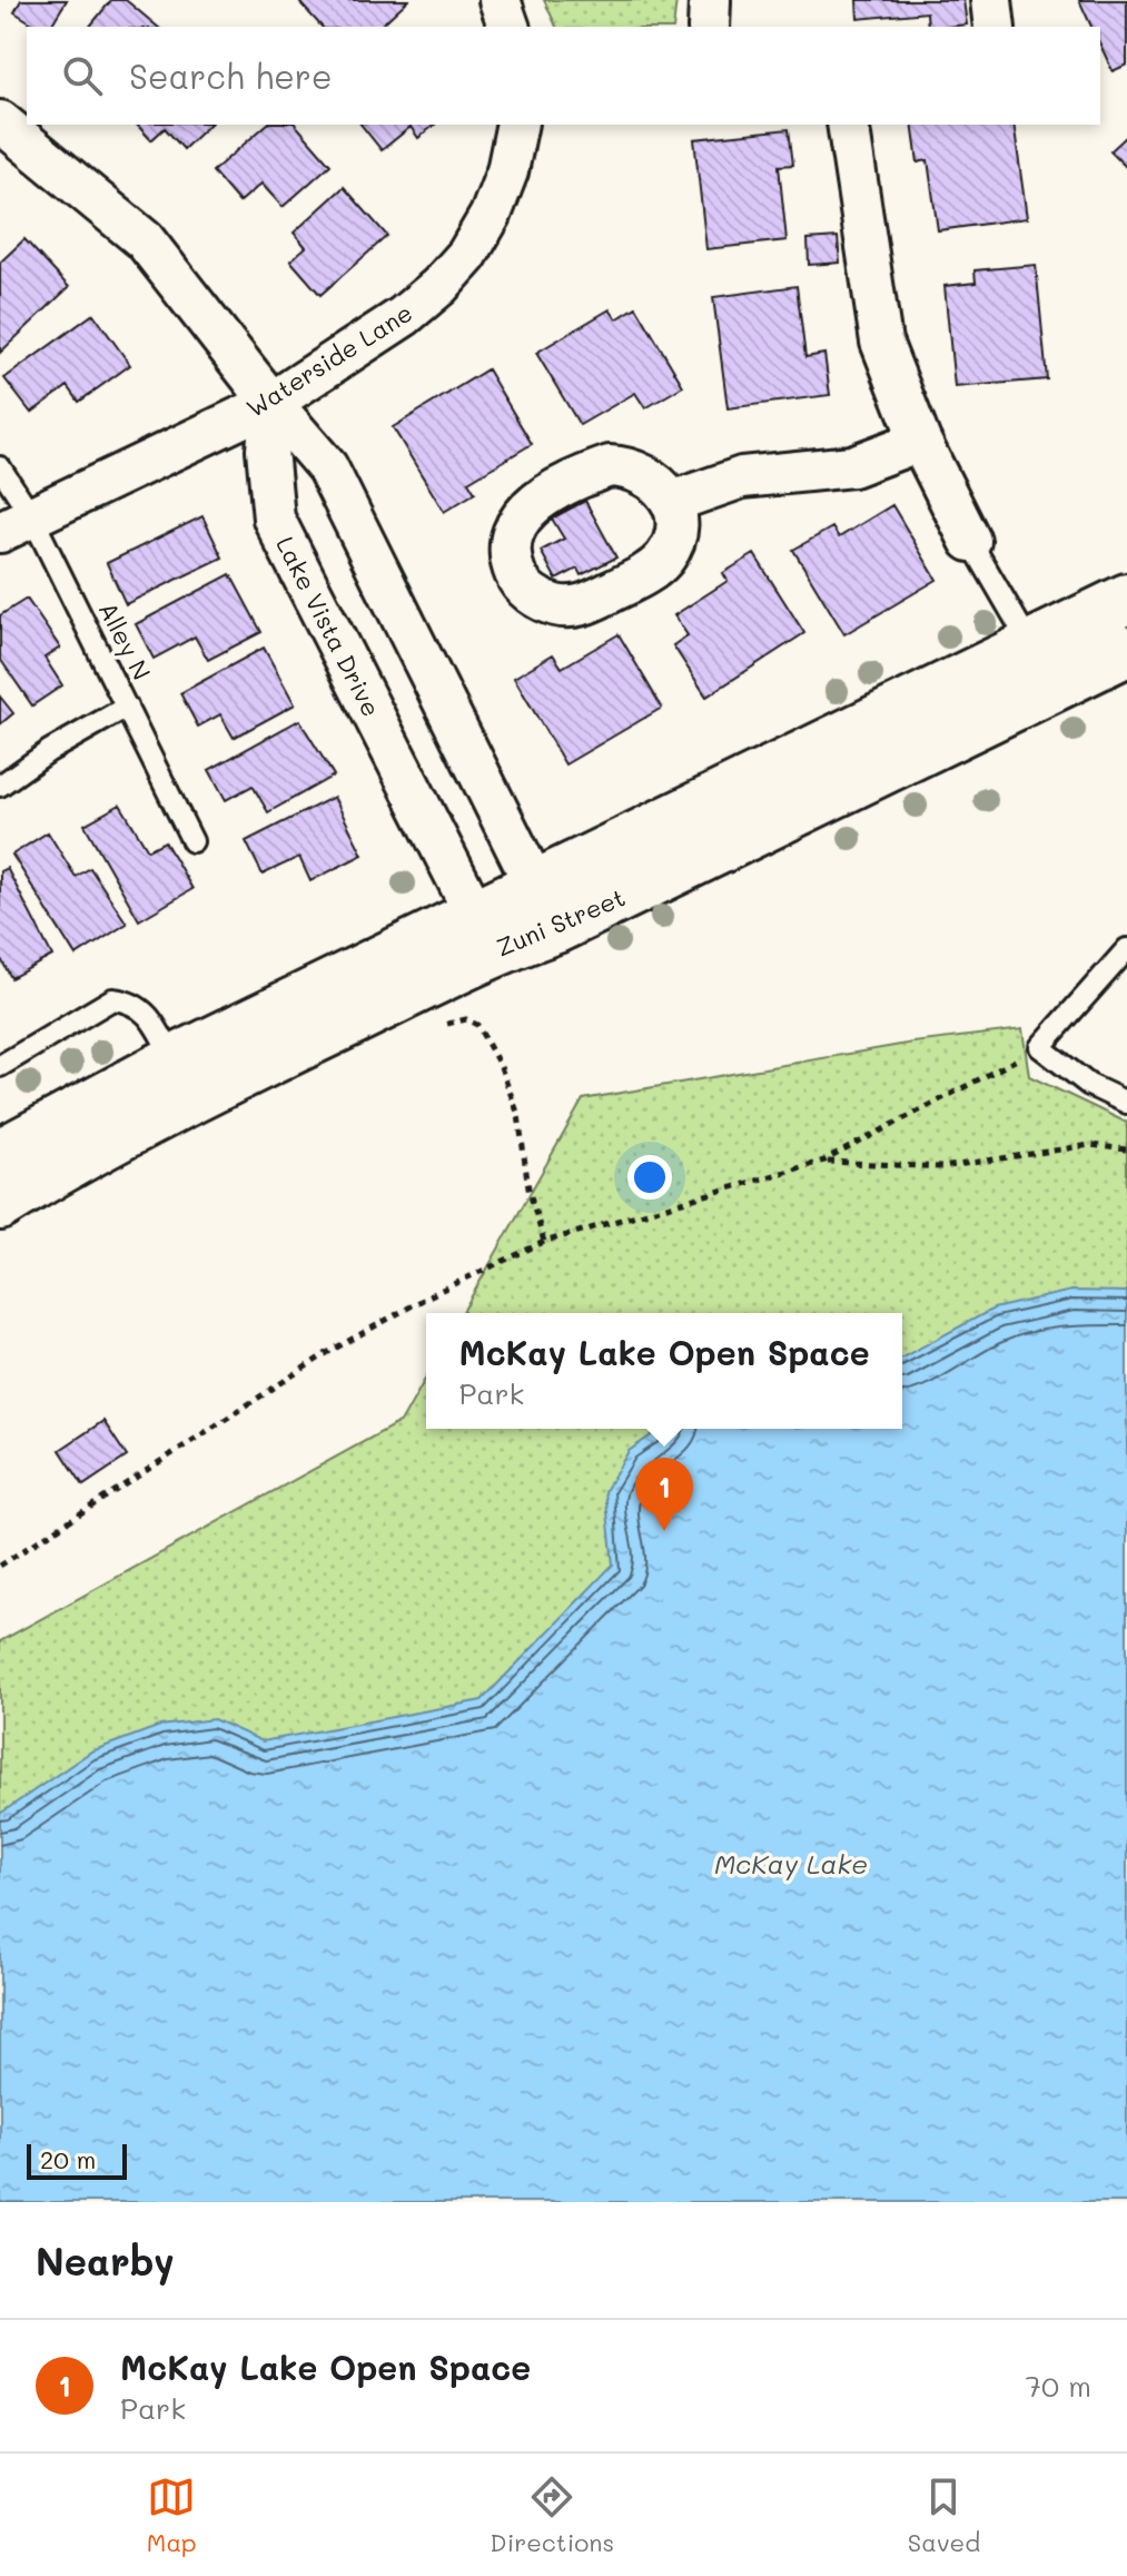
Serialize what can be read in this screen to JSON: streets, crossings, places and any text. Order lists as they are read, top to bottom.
{
  "streets": {
    "main road": ["Zuni Street"],
    "street": ["Waterside Lane", "Lake Vista Drive"],
    "lane": ["Alley N"]
  },
  "crossings": [
    ["Waterside Lane", "Lake Vista Drive"],
    ["Waterside Lane", "Alley N"],
    ["Lake Vista Drive", "Zuni Street"]
  ],
  "water": ["McKay Lake"],
  "scale_bar": "20 m",
  "page": {
    "search": "Search here",
    "popup": ["McKay Lake Open Space", "Park"],
    "pins": "1",
    "scale": "20 m",
    "heading": "Nearby",
    "list": [
      {
        "mark": "1",
        "name": "McKay Lake Open Space",
        "note": "Park",
        "value": "70 m"
      }
    ],
    "nav": ["Map", "Directions", "Saved"]
  }
}
